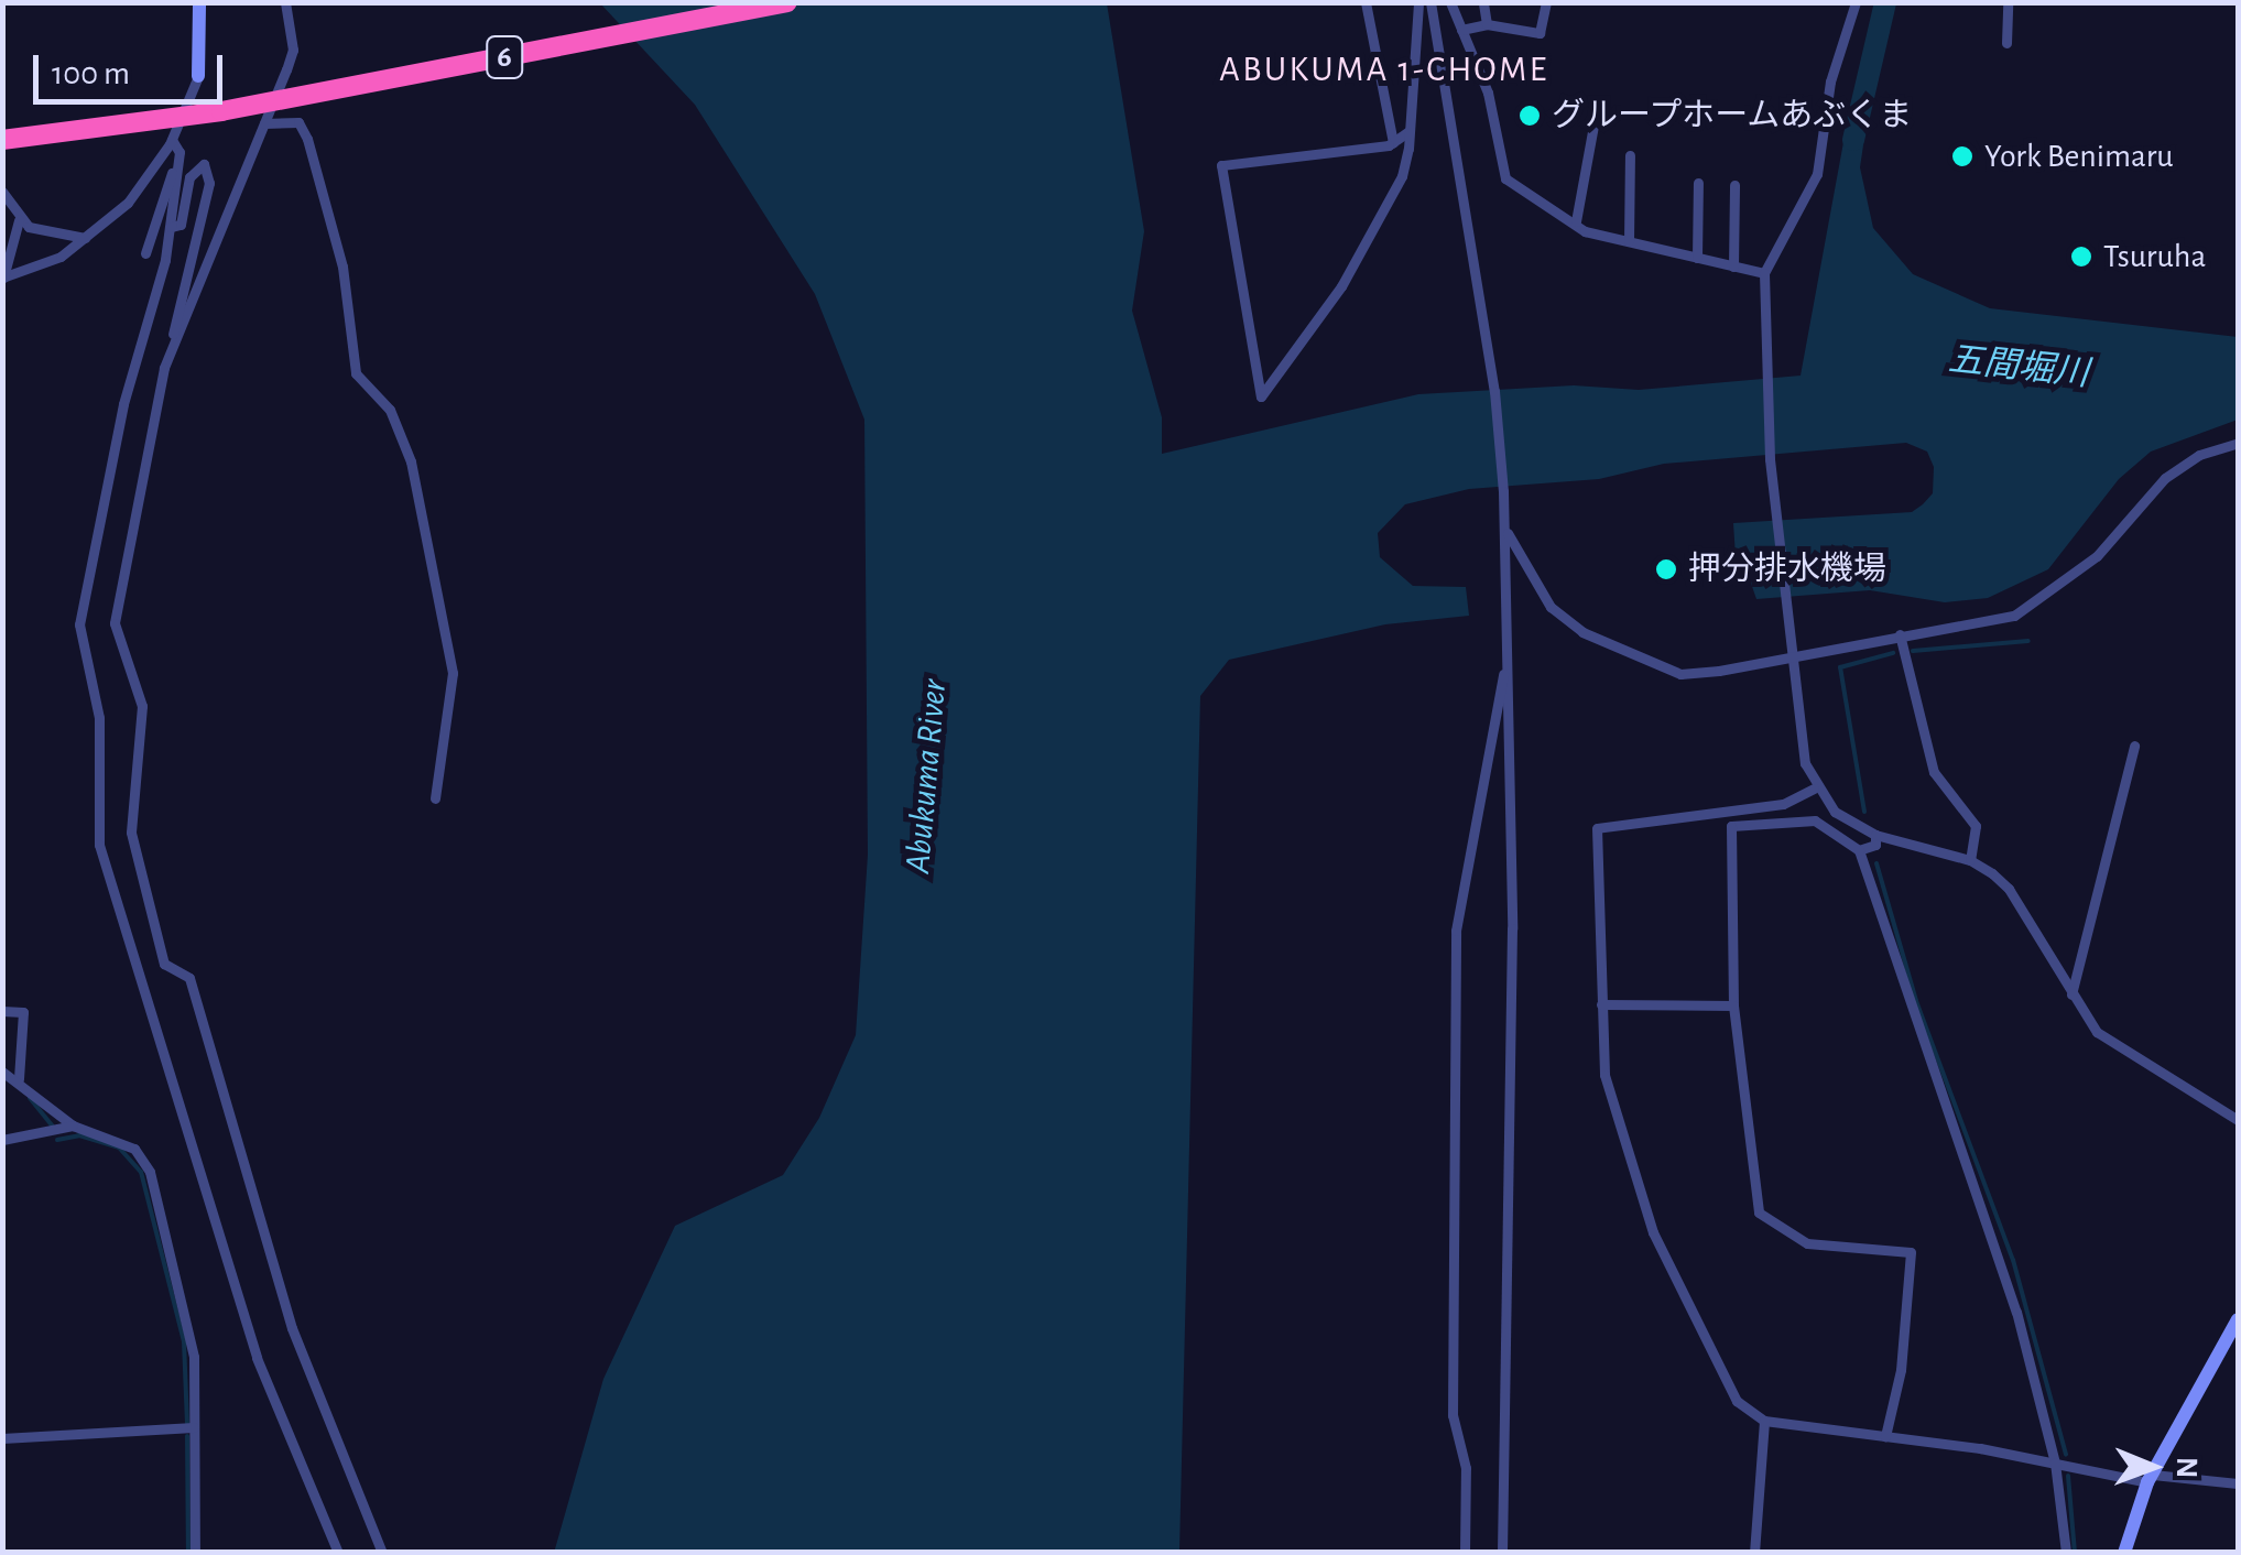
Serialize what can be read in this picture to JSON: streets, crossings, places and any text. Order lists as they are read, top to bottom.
{
  "streets": {
    "highway": ["6"]
  },
  "districts": ["ABUKUMA 1-CHOME"],
  "water": ["五間堀川", "Abukuma River"],
  "places": [
    "グループホームあぶくま",
    "York Benimaru",
    "Tsuruha",
    "押分排水機場"
  ],
  "scale_bar": "100 m",
  "north": "right"
}
